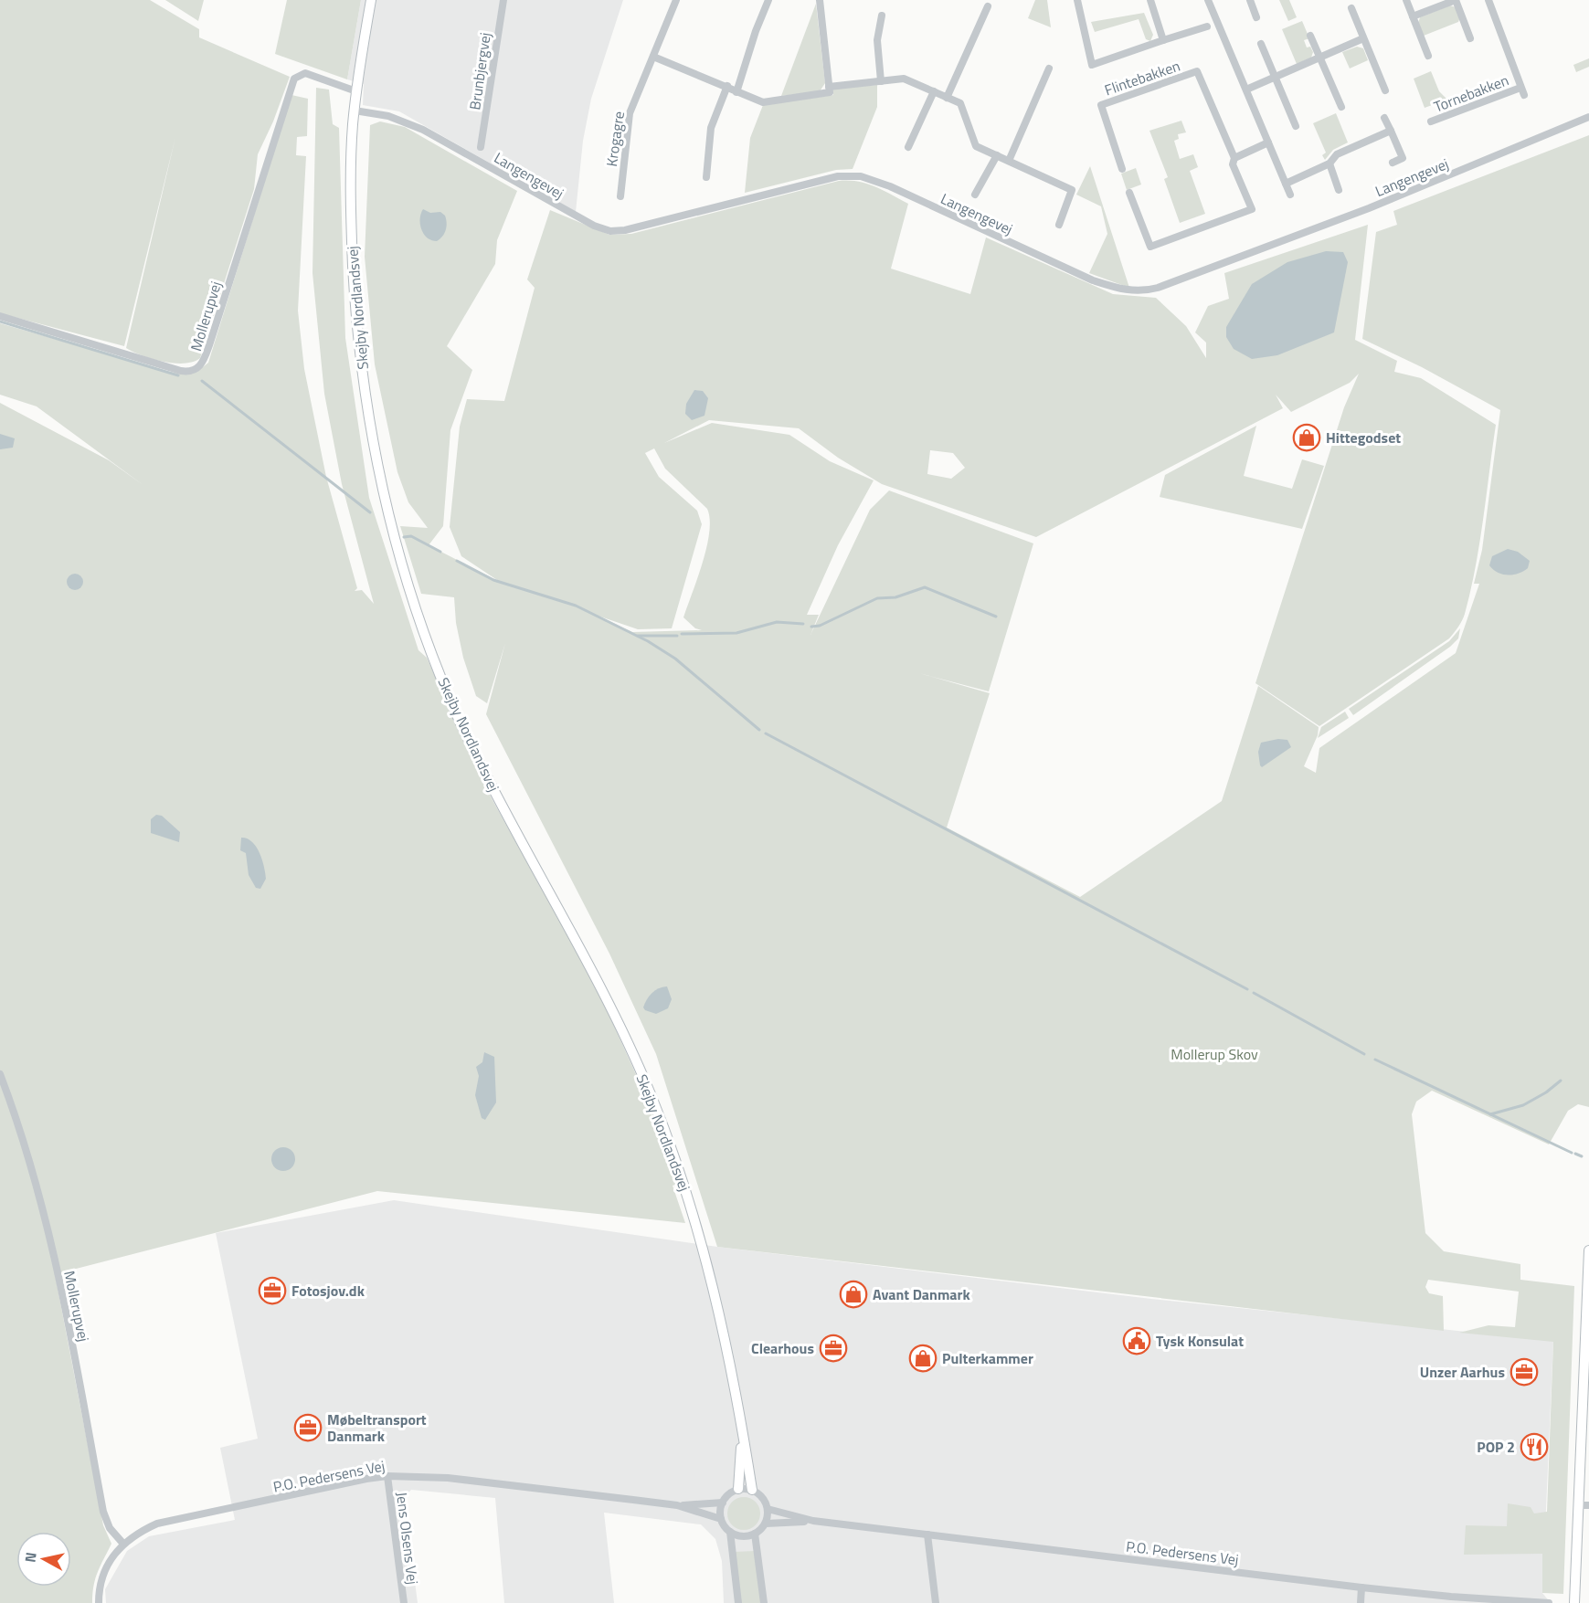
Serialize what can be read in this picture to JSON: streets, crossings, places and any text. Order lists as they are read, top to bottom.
{
  "streets": {
    "street": [
      "Brunbjergvej",
      "Flintebakken",
      "Tornebakken",
      "Krogagre",
      "Langengevej",
      "Skejby Nordlandsvej",
      "Mollerupvej",
      "P.O. Pedersens Vej",
      "Jens Olsens Vej"
    ]
  },
  "crossings": [
    ["Langengevej", "Skejby Nordlandsvej"],
    ["Skejby Nordlandsvej", "Mollerupvej"],
    ["Skejby Nordlandsvej", "P.O. Pedersens Vej"],
    ["Mollerupvej", "P.O. Pedersens Vej"],
    ["P.O. Pedersens Vej", "Jens Olsens Vej"]
  ],
  "parks": ["Mollerup Skov"],
  "places": {
    "shop": ["Hittegodset", "Avant Danmark", "Pulterkammer"],
    "office": [
      "Fotosjov.dk",
      "Clearhous",
      "Unzer Aarhus",
      "Møbeltransport Danmark"
    ],
    "public building": ["Tysk Konsulat"],
    "restaurant": ["POP 2"]
  },
  "north": "left"
}
